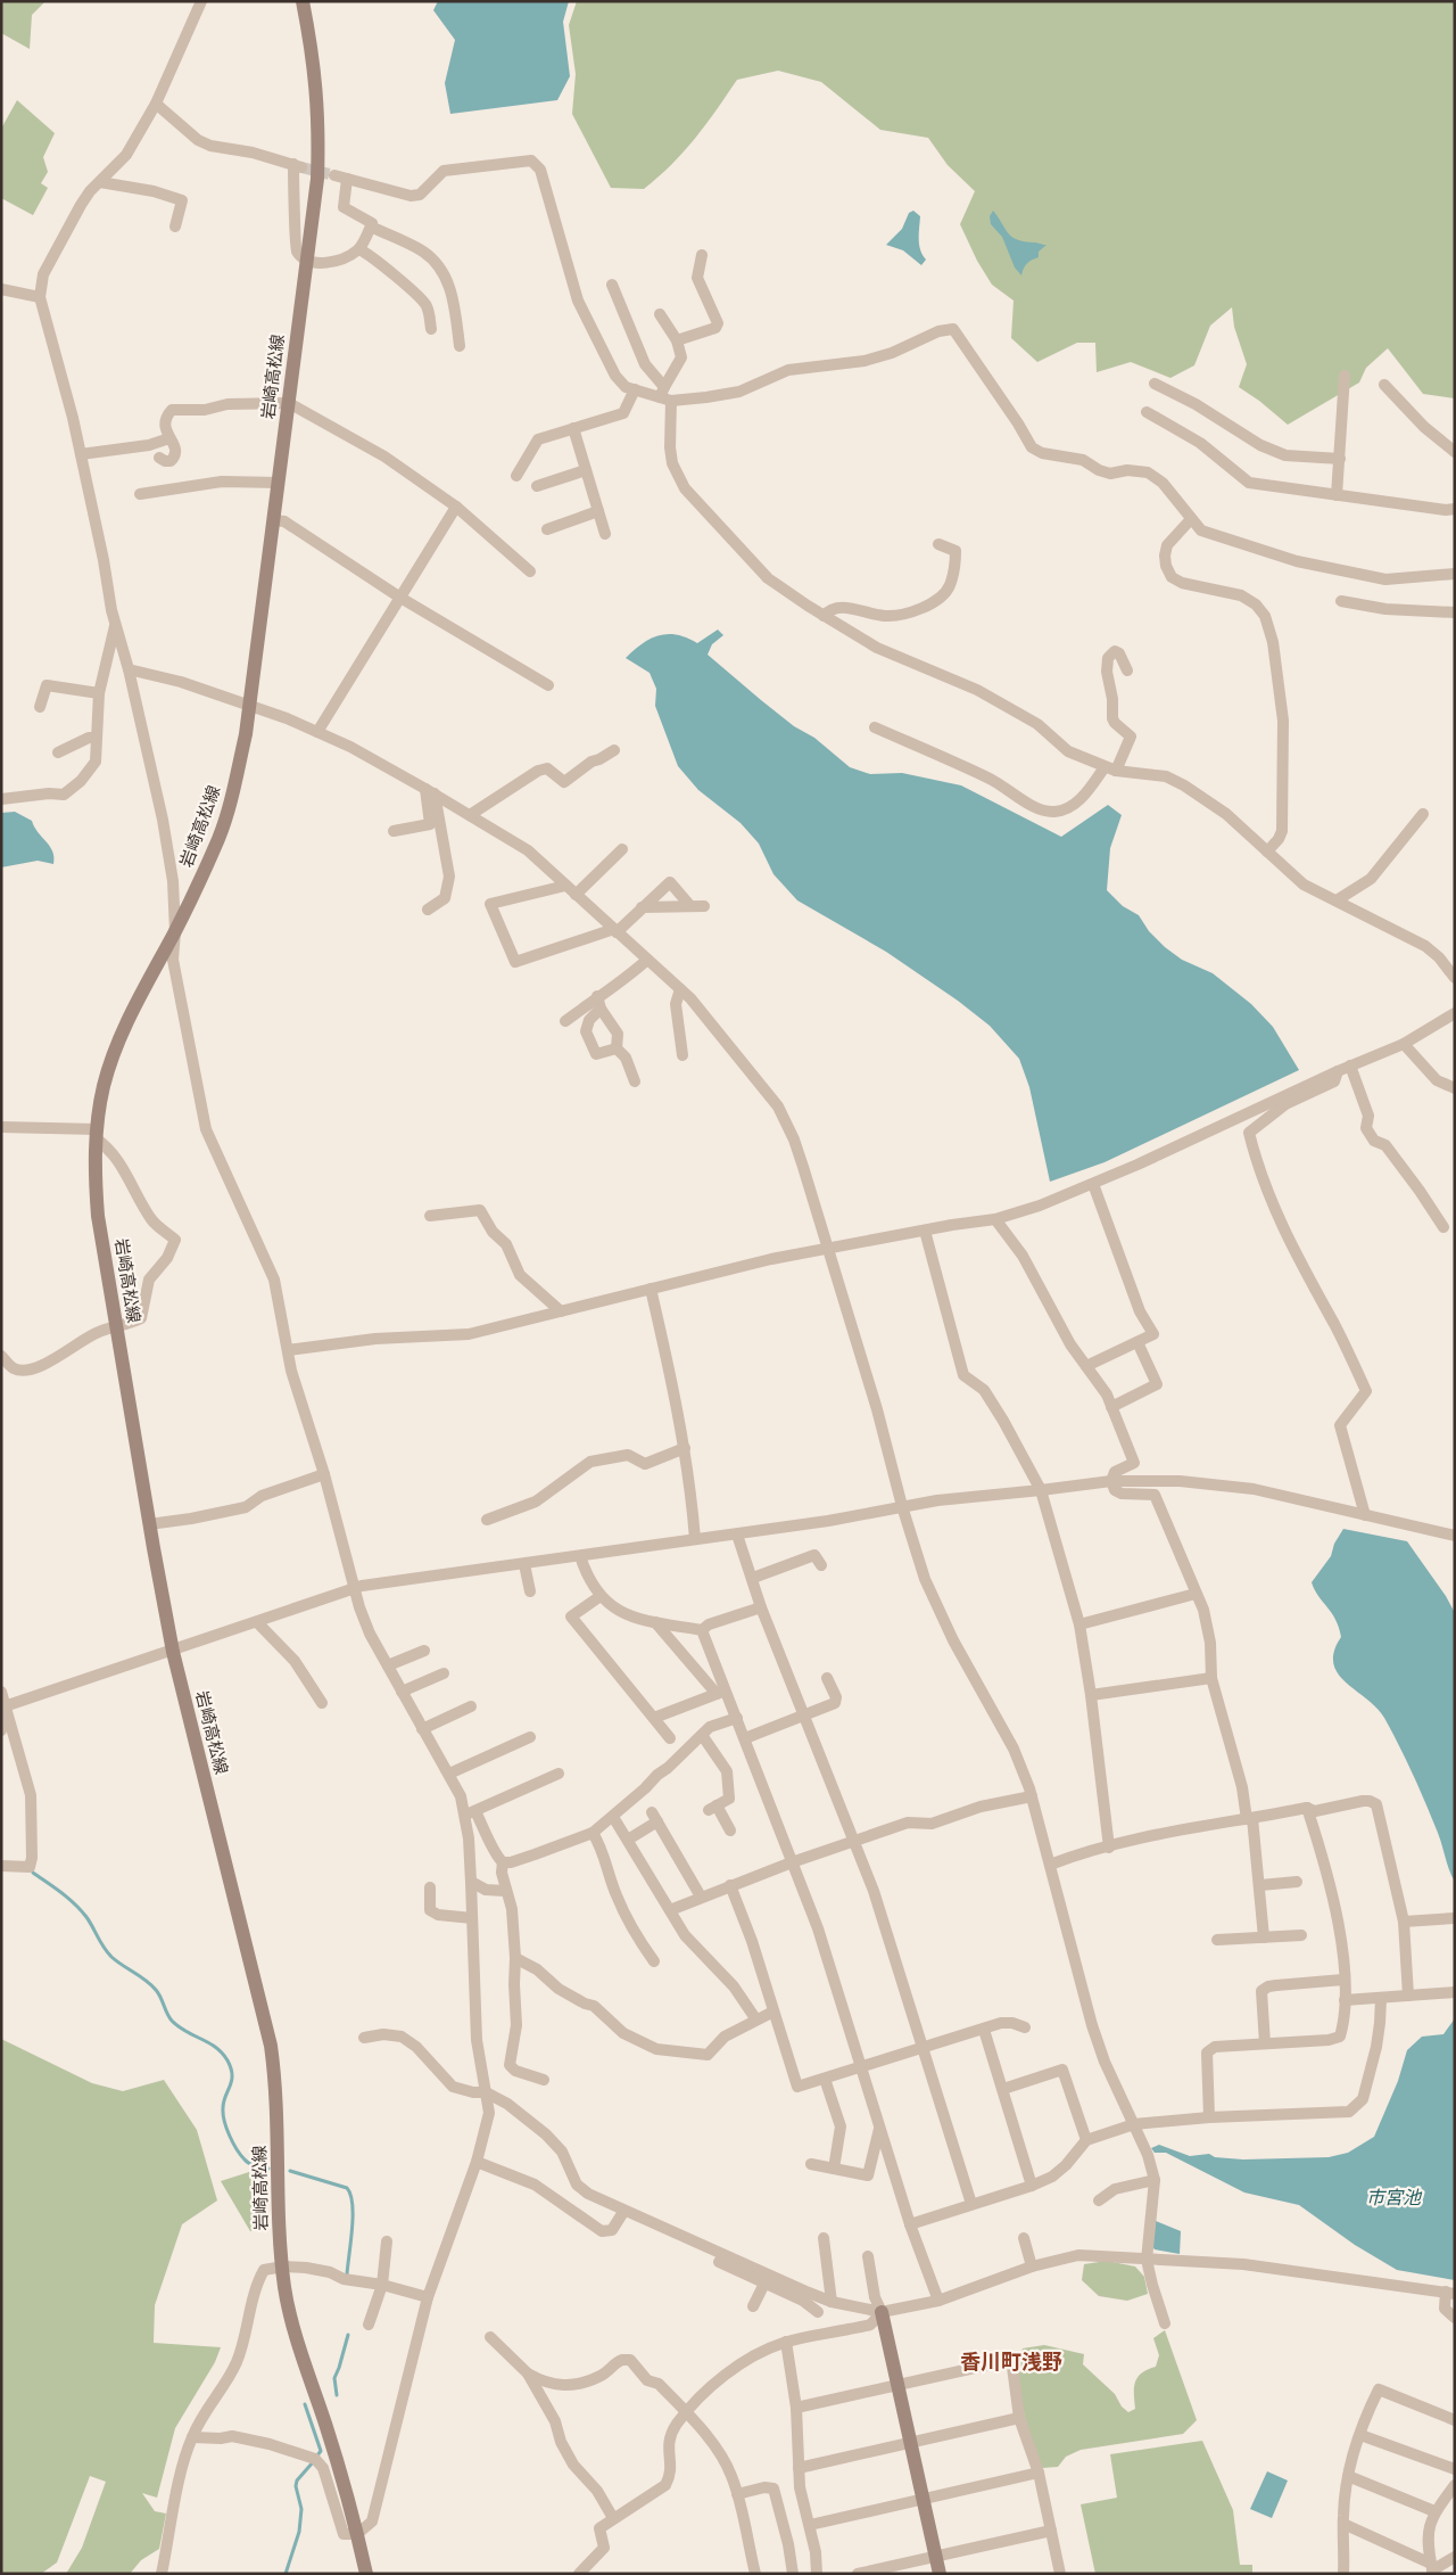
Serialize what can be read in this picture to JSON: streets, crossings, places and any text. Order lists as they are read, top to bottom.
{
  "streets": {
    "main road": ["岩崎高松線"]
  },
  "districts": ["香川町浅野"],
  "water": ["市宮池"]
}
